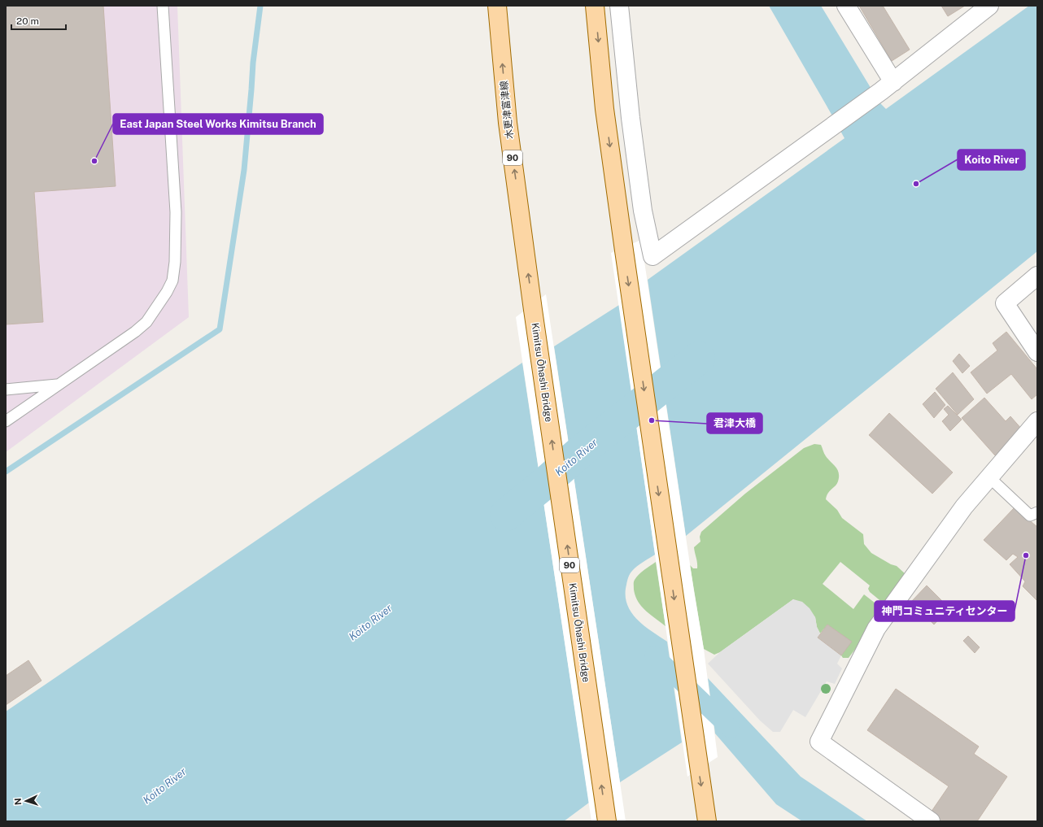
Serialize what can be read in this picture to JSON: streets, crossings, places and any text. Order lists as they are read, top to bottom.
{
  "streets": {
    "main road": ["木更津富津線", "90", "Kimitsu Ōhashi Bridge"]
  },
  "crossings": [
    ["木更津富津線", "Kimitsu Ōhashi Bridge"]
  ],
  "water": ["Koito River"],
  "places": [
    "East Japan Steel Works Kimitsu Branch",
    "Koito River",
    "君津大橋",
    "神門コミュニティセンター"
  ],
  "scale_bar": "20 m",
  "north": "left"
}
